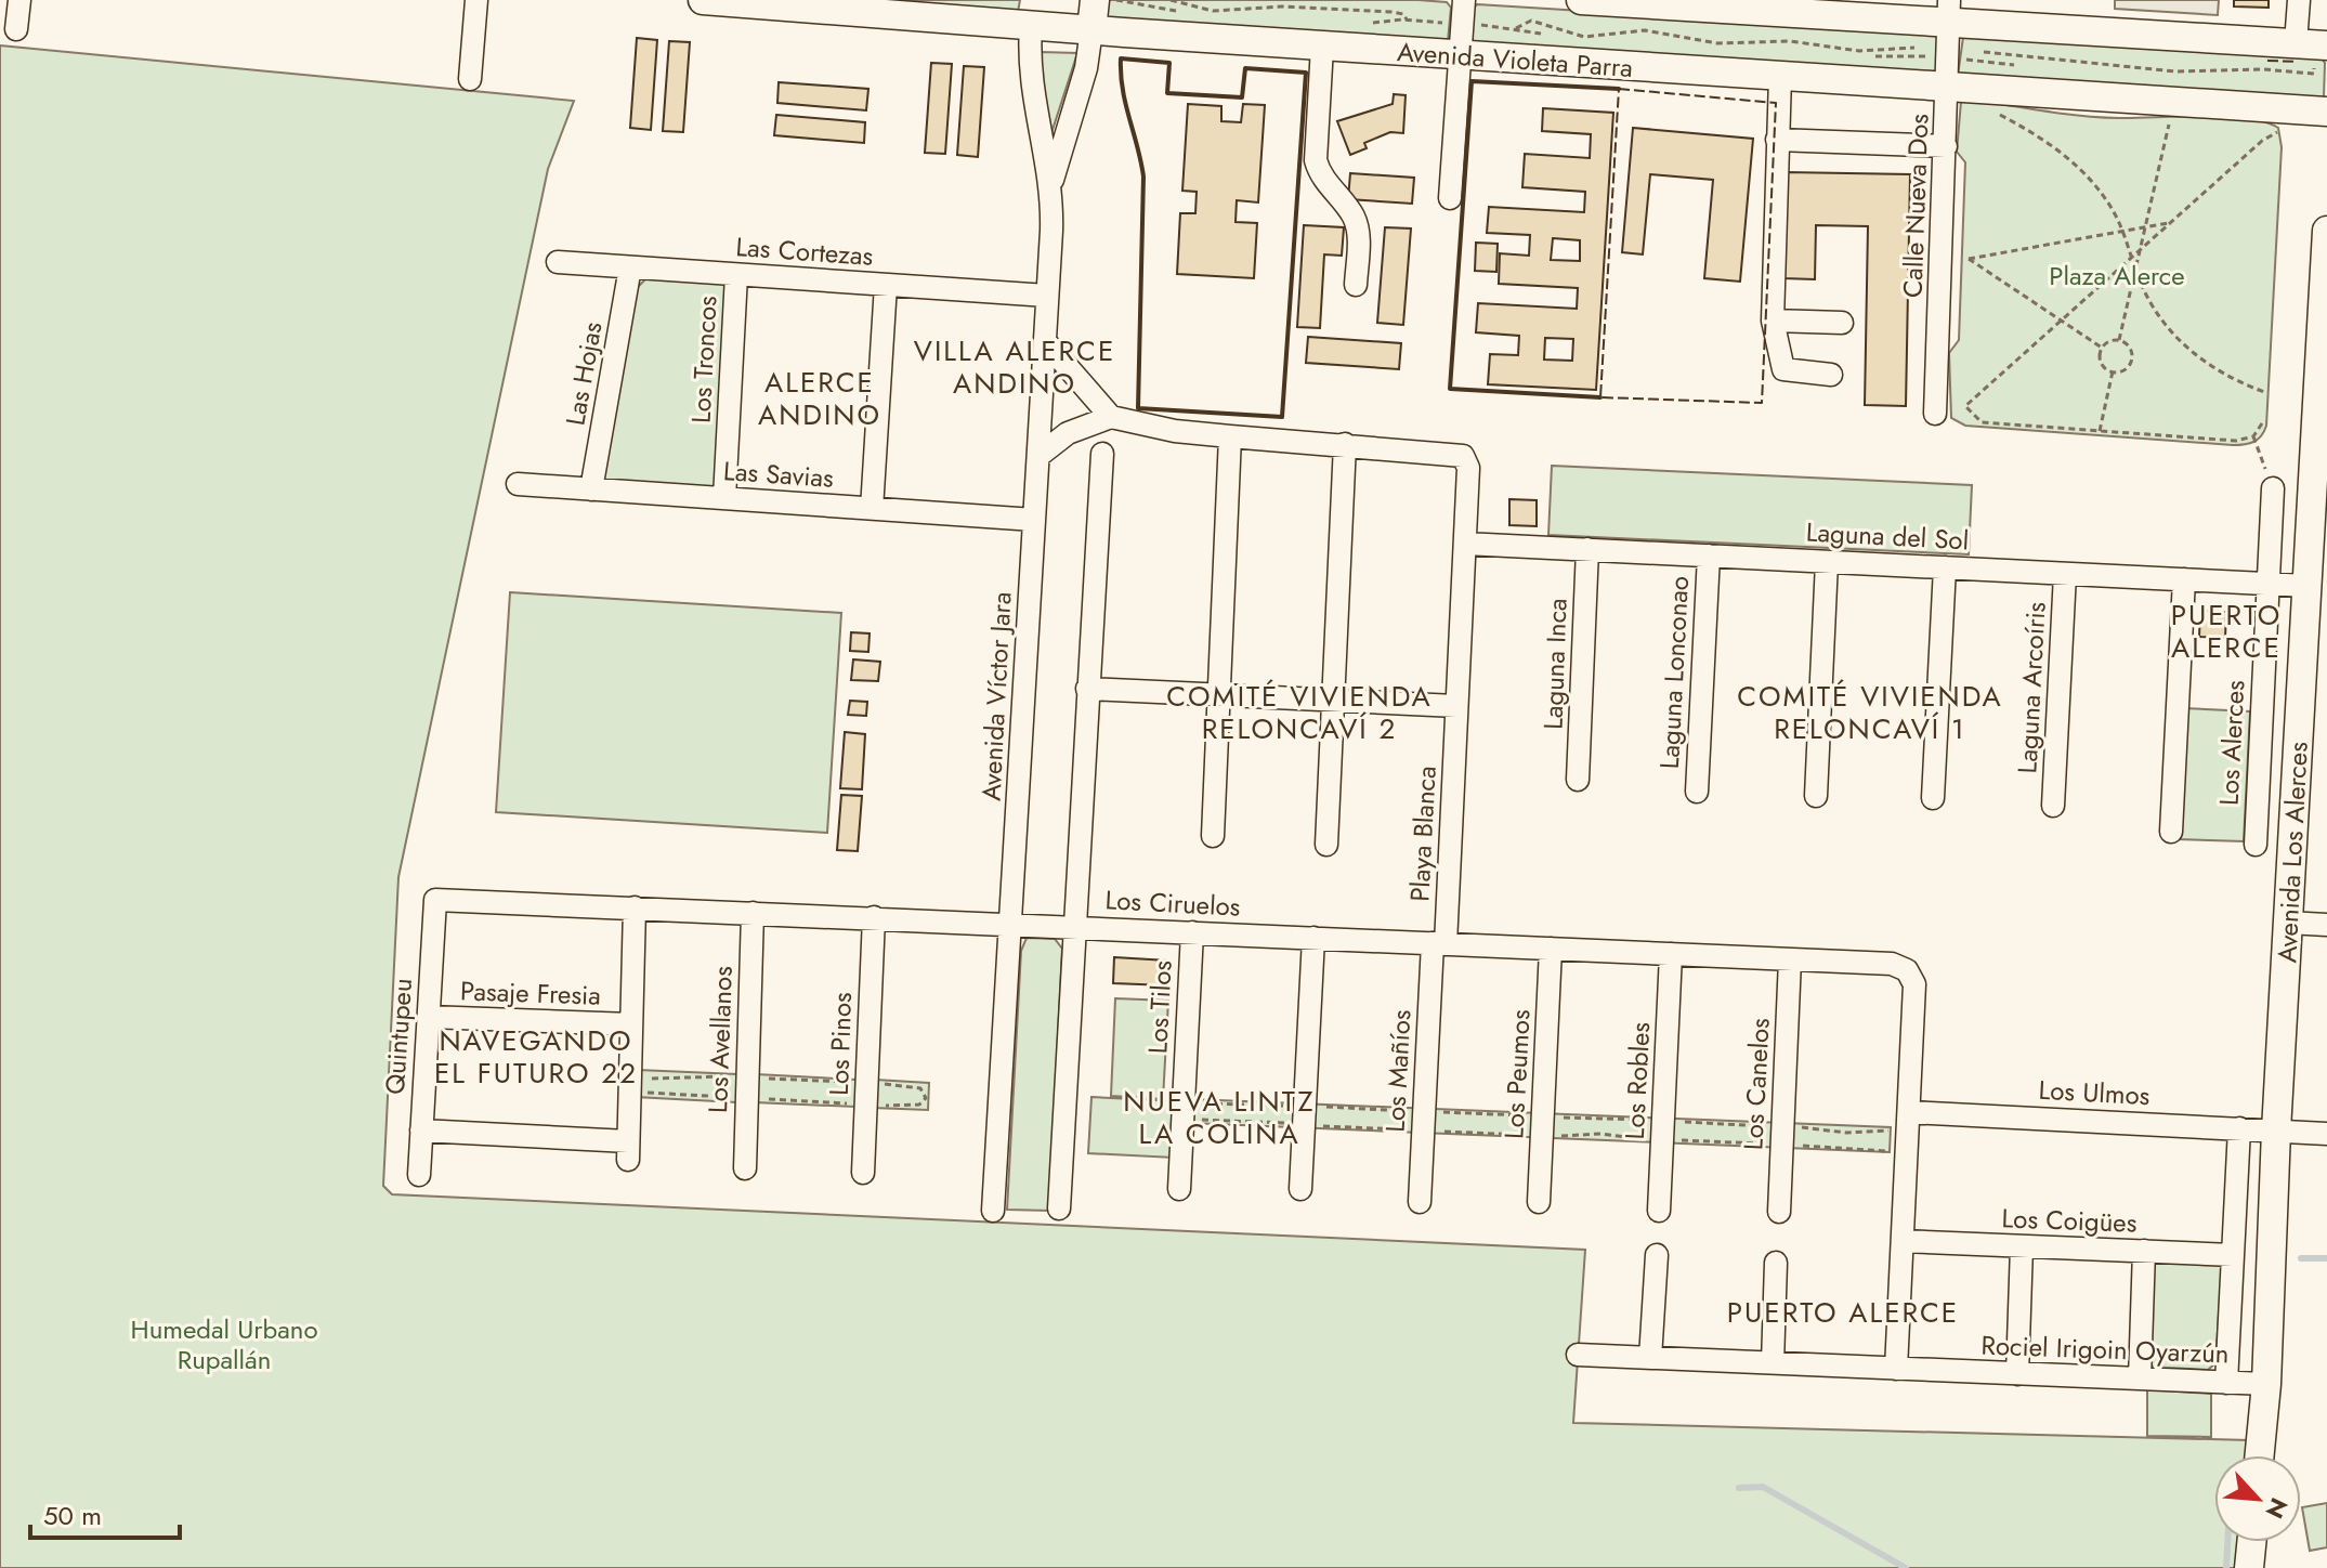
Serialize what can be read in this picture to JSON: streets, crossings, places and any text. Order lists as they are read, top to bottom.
{
  "streets": {
    "main road": ["Avenida Violeta Parra", "Avenida Los Alerces"],
    "street": [
      "Calle Nueva Dos",
      "Las Cortezas",
      "Los Troncos",
      "Las Hojas",
      "Las Savias",
      "Laguna del Sol",
      "Laguna Inca",
      "Laguna Lonconao",
      "Laguna Arcoíris",
      "Avenida Víctor Jara",
      "Los Alerces",
      "Playa Blanca",
      "Los Ciruelos",
      "Pasaje Fresia",
      "Los Tilos",
      "Quintupeu",
      "Los Avellanos",
      "Los Pinos",
      "Los Mañíos",
      "Los Peumos",
      "Los Robles",
      "Los Canelos",
      "Los Ulmos",
      "Los Coigües",
      "Rociel Irigoin Oyarzún"
    ]
  },
  "crossings": [
    ["Avenida Violeta Parra", "Calle Nueva Dos"],
    ["Avenida Violeta Parra", "Avenida Víctor Jara"],
    ["Las Cortezas", "Los Troncos"],
    ["Las Cortezas", "Las Hojas"],
    ["Las Cortezas", "Avenida Víctor Jara"],
    ["Los Troncos", "Las Savias"],
    ["Las Hojas", "Las Savias"],
    ["Las Savias", "Avenida Víctor Jara"],
    ["Laguna del Sol", "Laguna Inca"],
    ["Laguna del Sol", "Laguna Lonconao"],
    ["Laguna del Sol", "Laguna Arcoíris"],
    ["Laguna del Sol", "Los Alerces"],
    ["Laguna del Sol", "Playa Blanca"],
    ["Laguna del Sol", "Avenida Los Alerces"],
    ["Avenida Víctor Jara", "Los Ciruelos"],
    ["Playa Blanca", "Los Ciruelos"],
    ["Playa Blanca", "Los Mañíos"],
    ["Avenida Los Alerces", "Los Ulmos"],
    ["Avenida Los Alerces", "Rociel Irigoin Oyarzún"],
    ["Los Ciruelos", "Los Tilos"],
    ["Los Ciruelos", "Quintupeu"],
    ["Los Ciruelos", "Los Avellanos"],
    ["Los Ciruelos", "Los Pinos"],
    ["Los Ciruelos", "Los Mañíos"],
    ["Los Ciruelos", "Los Peumos"],
    ["Los Ciruelos", "Los Robles"],
    ["Los Ciruelos", "Los Canelos"],
    ["Los Ciruelos", "Los Ulmos"],
    ["Pasaje Fresia", "Quintupeu"]
  ],
  "districts": [
    "VILLA ALERCE ANDINO",
    "ALERCE ANDINO",
    "PUERTO ALERCE",
    "COMITÉ VIVIENDA RELONCAVÍ 2",
    "COMITÉ VIVIENDA RELONCAVÍ 1",
    "NAVEGANDO EL FUTURO 22",
    "NUEVA LINTZ LA COLINA",
    "PUERTO ALERCE"
  ],
  "parks": ["Plaza Alerce", "Humedal Urbano Rupallán"],
  "scale_bar": "50 m",
  "north": "bottom right"
}
